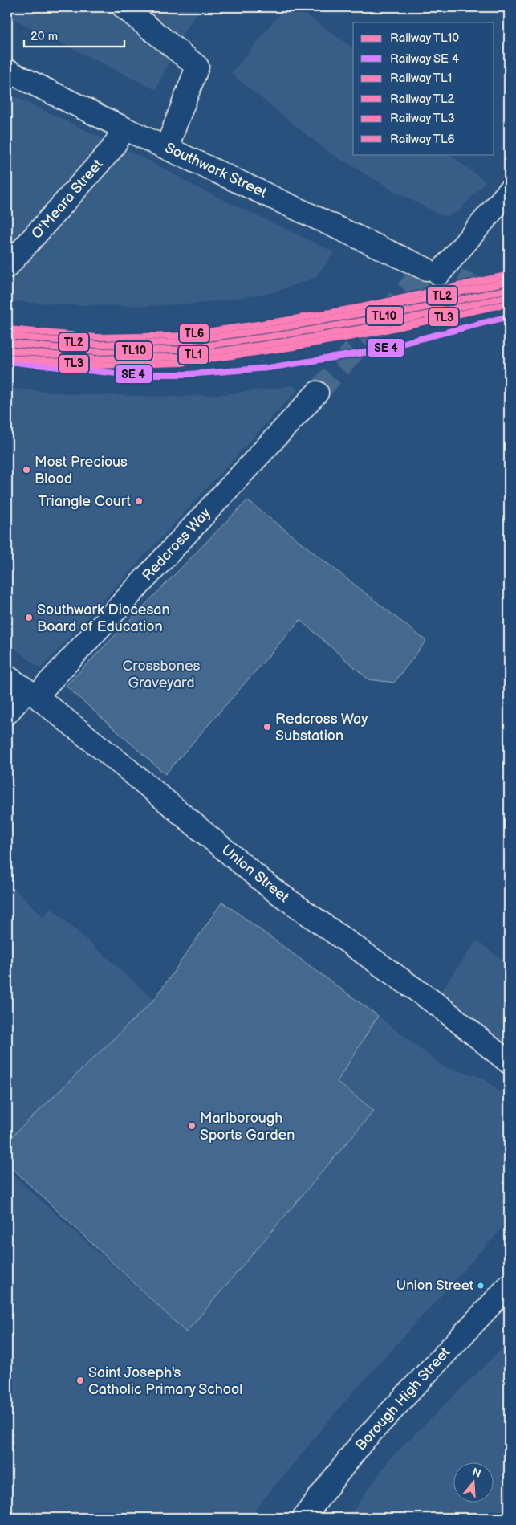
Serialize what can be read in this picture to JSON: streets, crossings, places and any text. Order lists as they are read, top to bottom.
{
  "streets": {
    "street": [
      "Southwark Street",
      "O'Meara Street",
      "Redcross Way",
      "Union Street",
      "Borough High Street"
    ]
  },
  "crossings": [
    ["Southwark Street", "O'Meara Street"],
    ["Redcross Way", "Union Street"]
  ],
  "parks": ["Crossbones Graveyard"],
  "places": [
    "Most Precious Blood",
    "Triangle Court",
    "Southwark Diocesan Board of Education",
    "Redcross Way Substation",
    "Marlborough Sports Garden",
    "Union Street",
    "Saint Joseph's Catholic Primary School"
  ],
  "lines": [
    "rail line TL6",
    "rail line TL2",
    "rail line TL10",
    "rail line TL1",
    "rail line TL3"
  ],
  "legend": [
    "Railway TL10",
    "Railway SE 4",
    "Railway TL1",
    "Railway TL2",
    "Railway TL3",
    "Railway TL6"
  ],
  "scale_bar": "20 m",
  "north": "top"
}
